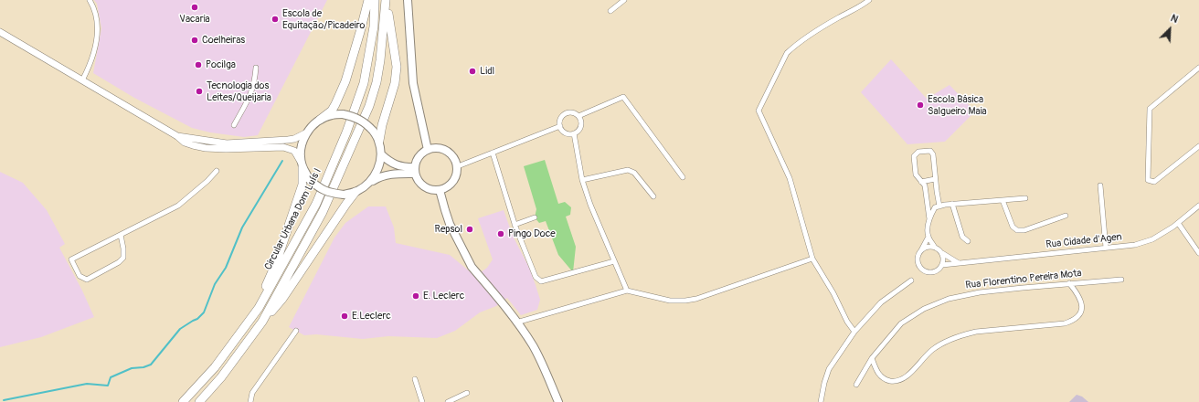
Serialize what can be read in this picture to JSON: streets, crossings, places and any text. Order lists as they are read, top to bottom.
{
  "streets": {
    "highway": ["Circular Urbana Dom Luís I"],
    "street": ["Rua Cidade d'Agen", "Rua Florentino Pereira Mota"]
  },
  "places": [
    "Vacaria",
    "Escola de Equitação/Picadeiro",
    "Coelheiras",
    "Pocilga",
    "Lidl",
    "Tecnologia dos Leites/Queijaria",
    "Escola Básica Salgueiro Maia",
    "Repsol",
    "Pingo Doce",
    "E. Leclerc",
    "E.Leclerc"
  ],
  "north": "top right"
}
